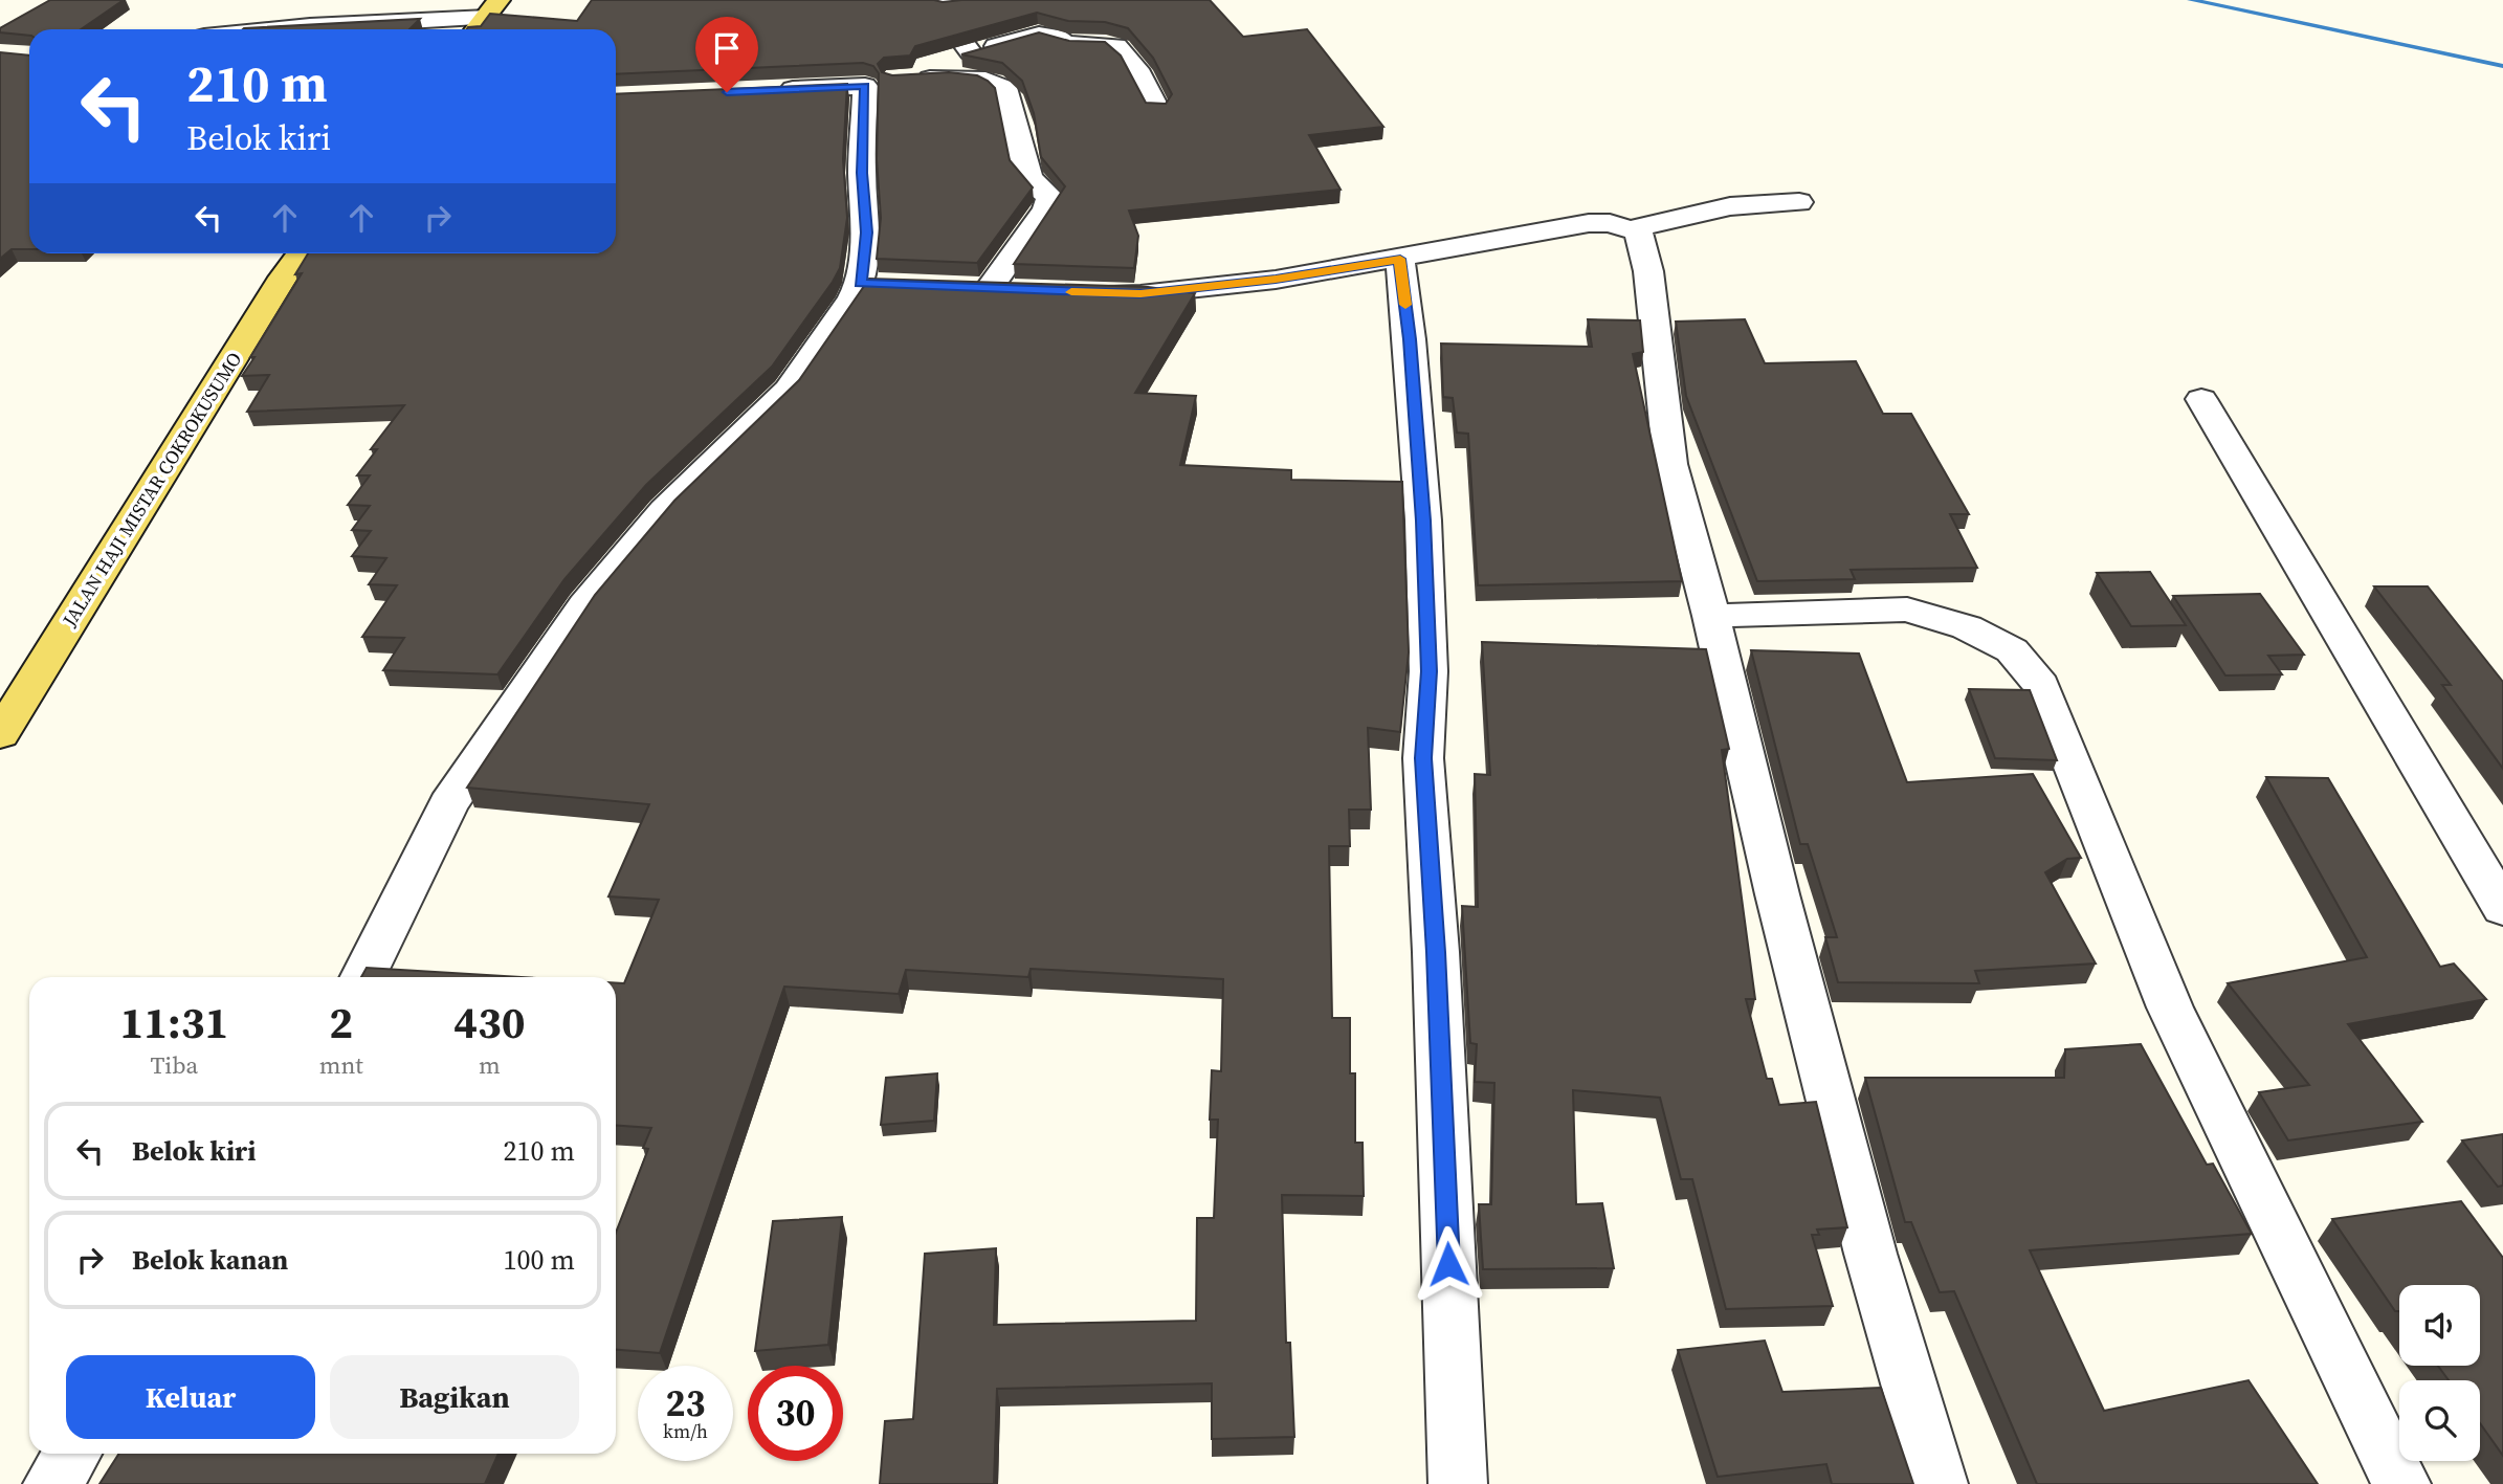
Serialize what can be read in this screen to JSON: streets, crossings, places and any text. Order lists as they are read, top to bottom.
{
  "streets": {
    "main road": ["JALAN HAJI MISTAR COKROKUSUMO"]
  },
  "page": {
    "turn": ["210 m", "Belok kiri"],
    "eta": [
      "11:31",
      "Tiba",
      "2",
      "mnt",
      "430",
      "m"
    ],
    "list": [
      {
        "name": "Belok kiri",
        "value": "210 m"
      },
      {
        "name": "Belok kanan",
        "value": "100 m"
      }
    ],
    "buttons": ["Keluar", "Bagikan"],
    "speed": "23 km/h",
    "limit": "30"
  }
}
